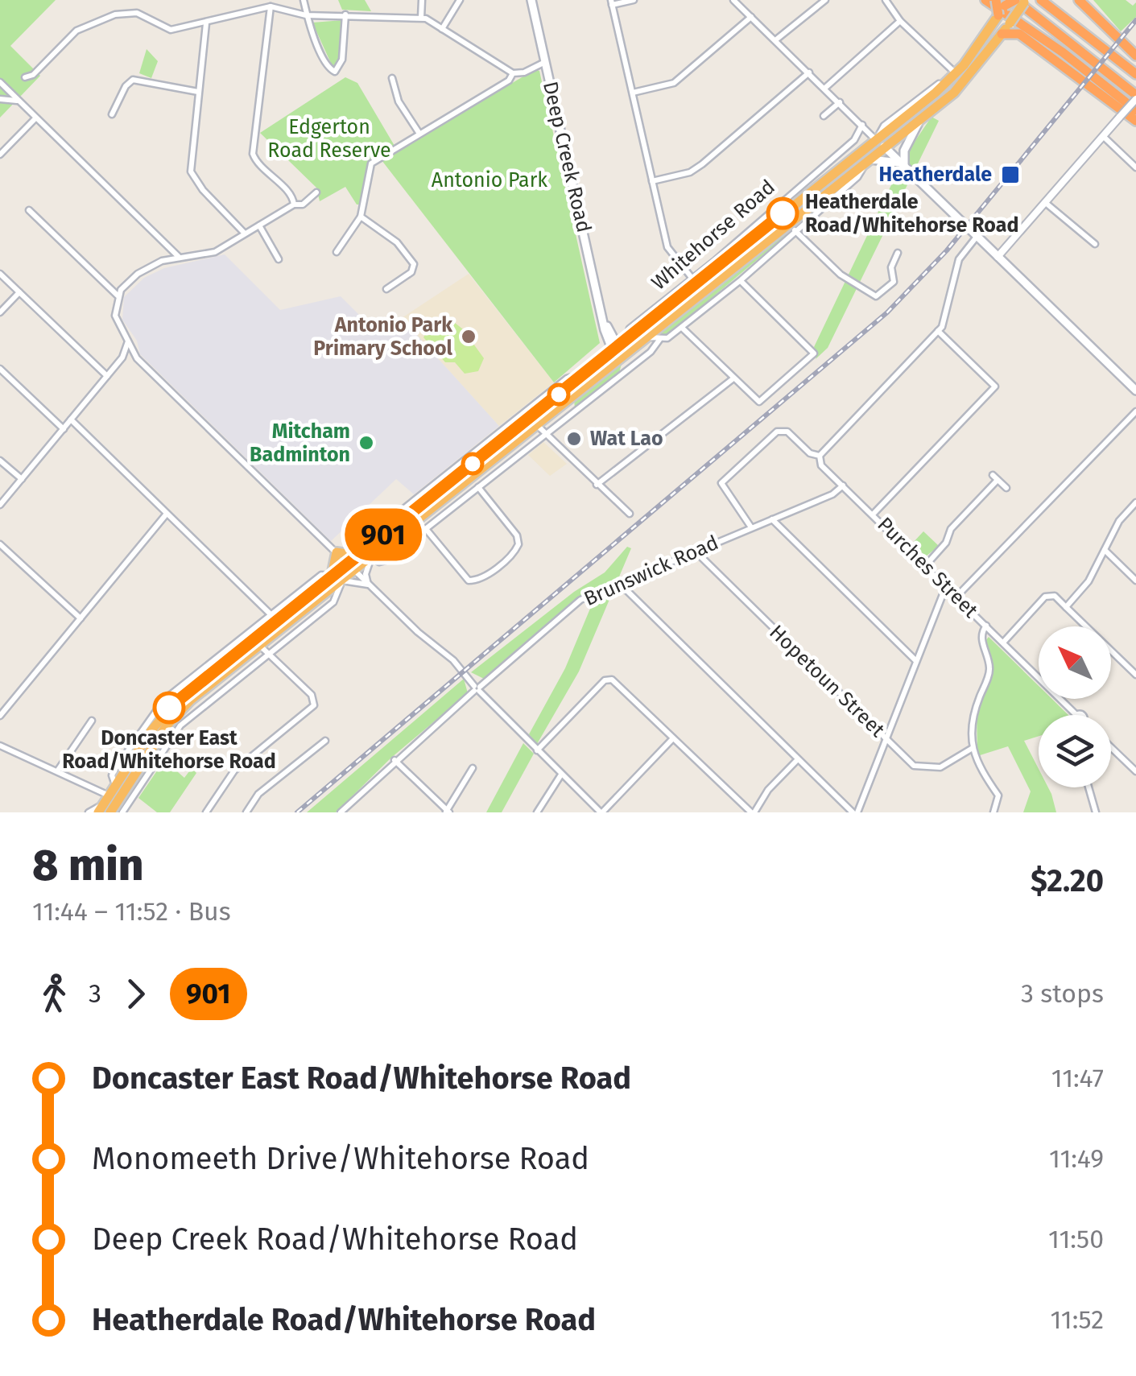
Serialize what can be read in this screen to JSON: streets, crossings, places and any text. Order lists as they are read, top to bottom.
{
  "streets": {
    "highway": ["Whitehorse Road"],
    "main road": ["Deep Creek Road"],
    "street": ["Purches Street", "Brunswick Road", "Hopetoun Street"]
  },
  "crossings": [
    ["Deep Creek Road", "Whitehorse Road"],
    ["Purches Street", "Brunswick Road"],
    ["Brunswick Road", "Hopetoun Street"]
  ],
  "parks": ["Edgerton Road Reserve", "Antonio Park"],
  "places": {
    "transit": ["Heatherdale"],
    "other": [
      "Heatherdale Road/Whitehorse Road",
      "Antonio Park Primary School",
      "Wat Lao",
      "Mitcham Badminton",
      "Doncaster East Road/Whitehorse Road"
    ]
  },
  "lines": ["bus line 901"],
  "north": "top left",
  "page": {
    "on_map": "901",
    "heading": ["8 min", "11:44 – 11:52 · Bus", "$2.20"],
    "legs": ["3", "901", "3 stops"],
    "list": [
      {
        "name": "Doncaster East Road/Whitehorse Road",
        "value": "11:47"
      },
      {
        "name": "Monomeeth Drive/Whitehorse Road",
        "value": "11:49"
      },
      {
        "name": "Deep Creek Road/Whitehorse Road",
        "value": "11:50"
      },
      {
        "name": "Heatherdale Road/Whitehorse Road",
        "value": "11:52"
      }
    ]
  }
}
